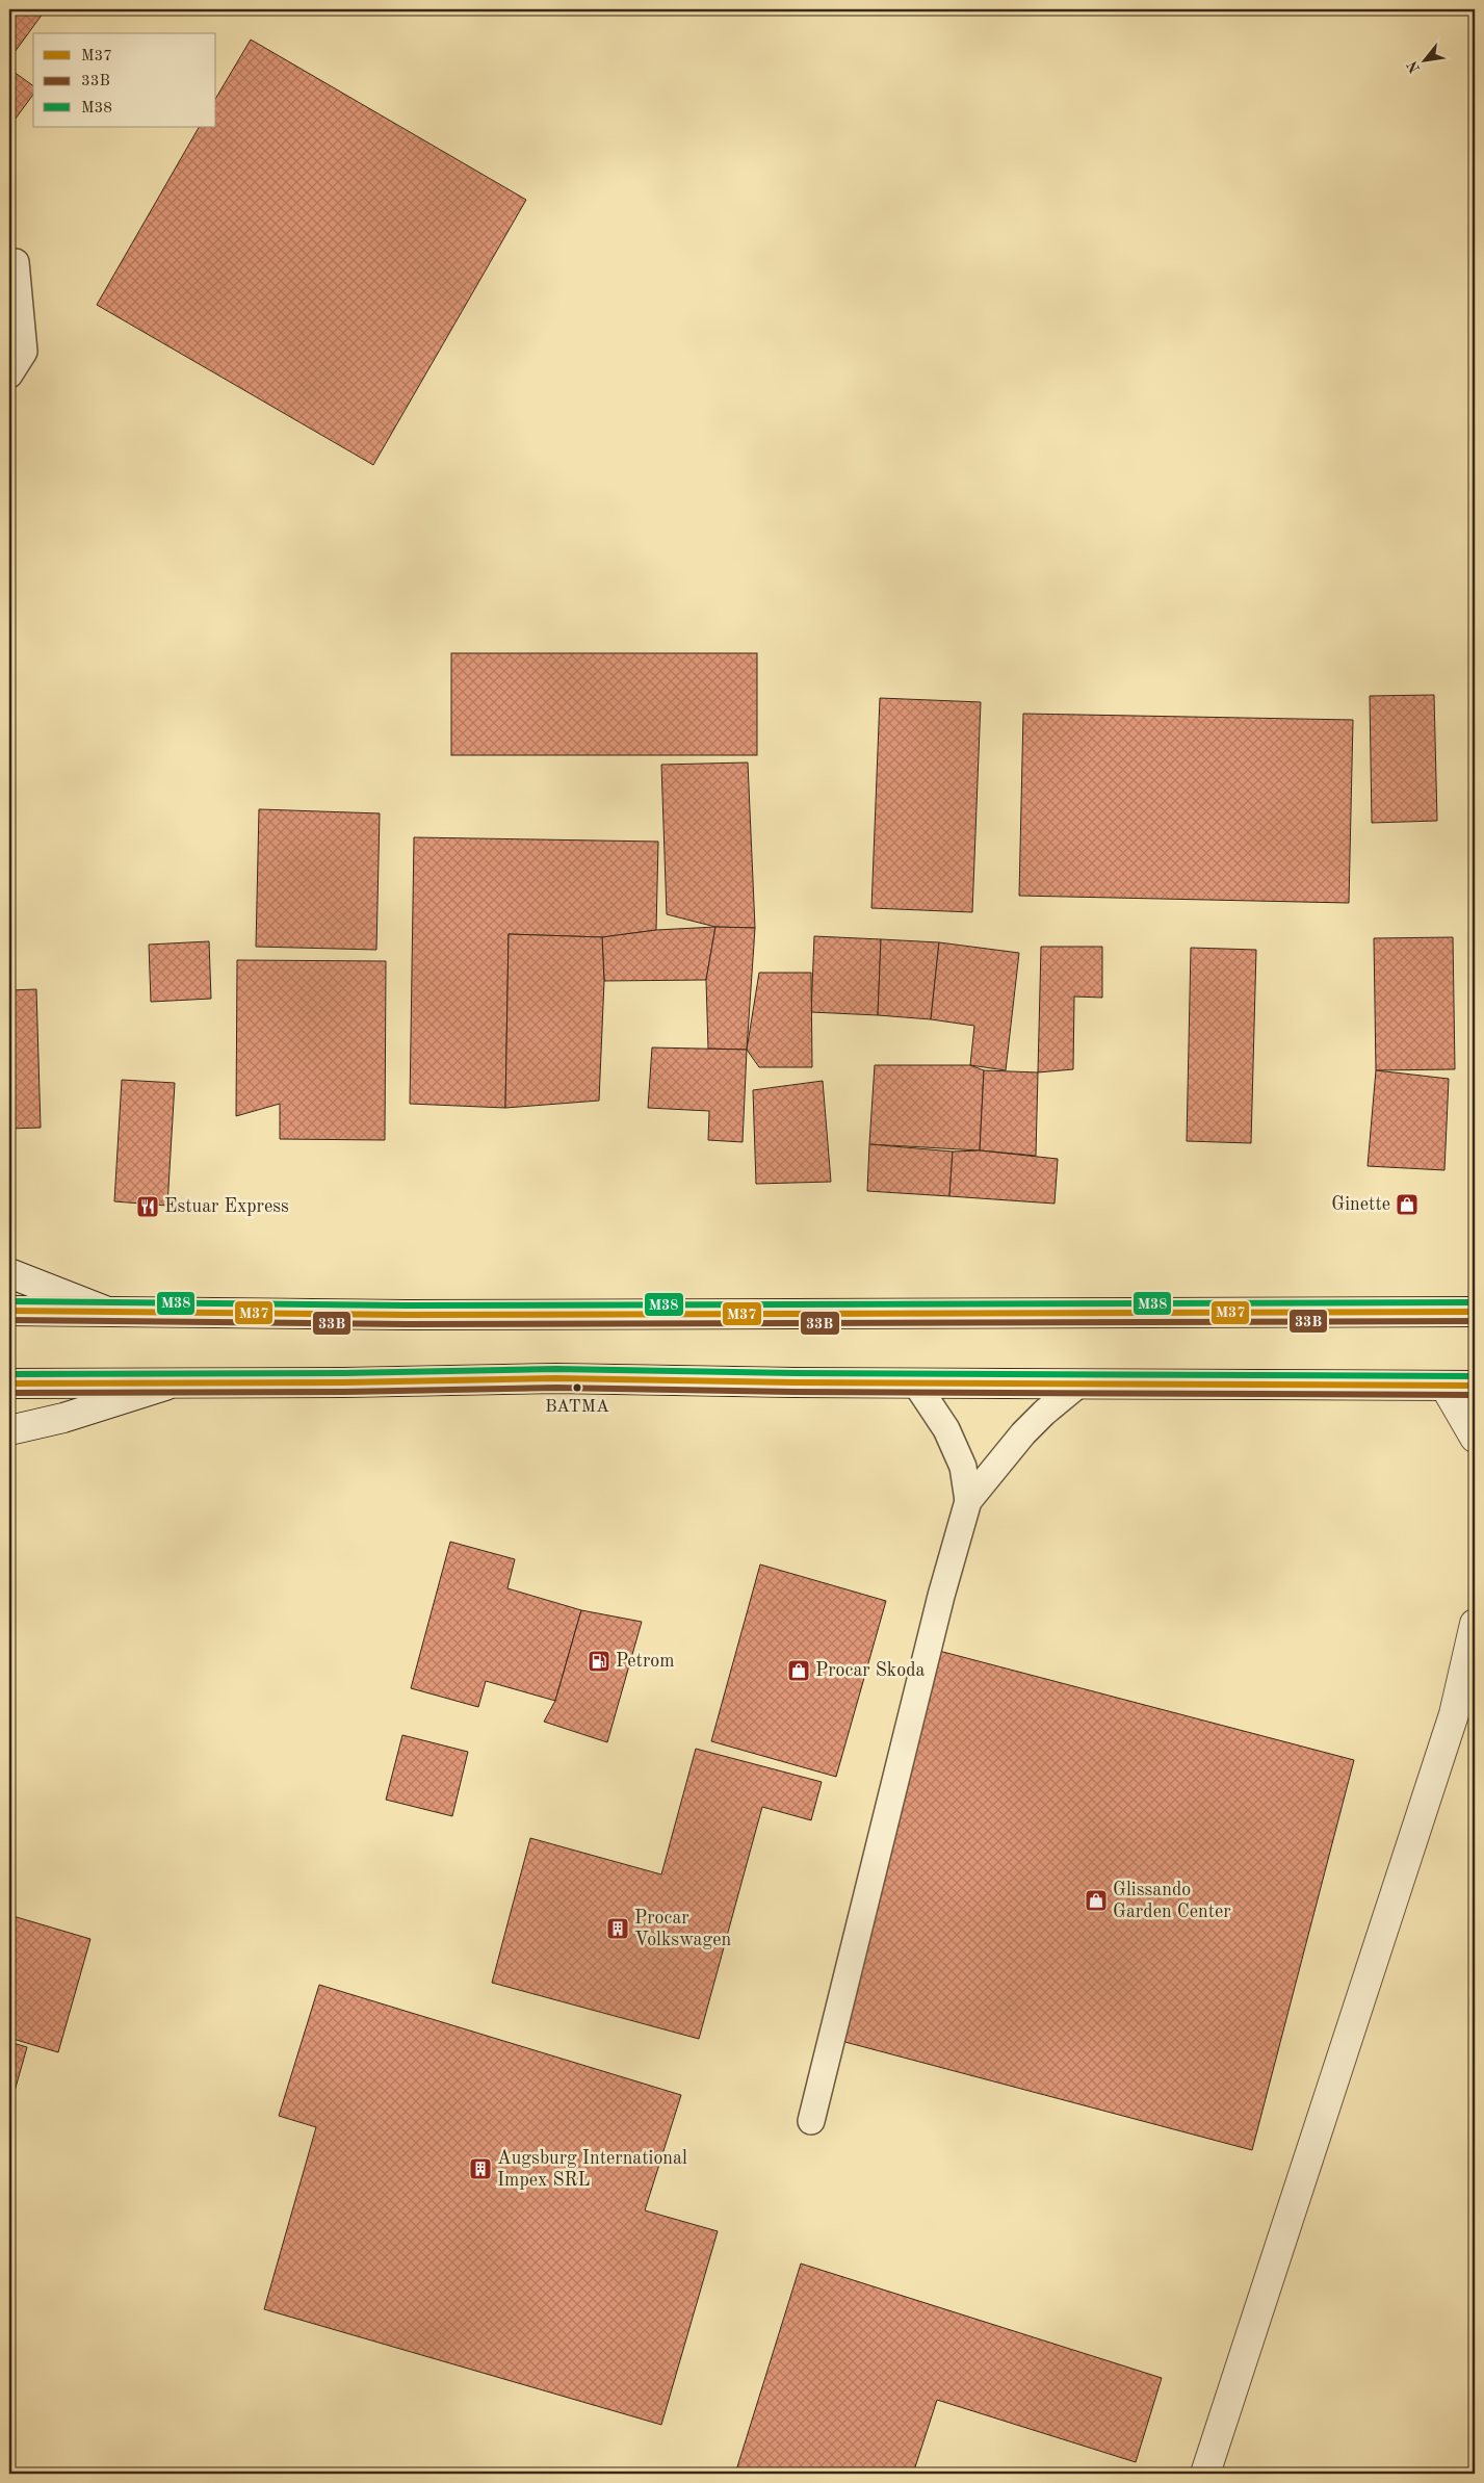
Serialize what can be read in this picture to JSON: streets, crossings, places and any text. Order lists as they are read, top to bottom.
{
  "places": {
    "shop": ["Ginette", "Procar Skoda", "Glissando Garden Center"],
    "restaurant": ["Estuar Express"],
    "other": ["BATMA"],
    "fuel station": ["Petrom"],
    "building": ["Procar Volkswagen", "Augsburg International Impex SRL"]
  },
  "lines": ["transit line M38", "transit line M37", "transit line 33B"],
  "legend": ["M37", "33B", "M38"],
  "north": "bottom left"
}
